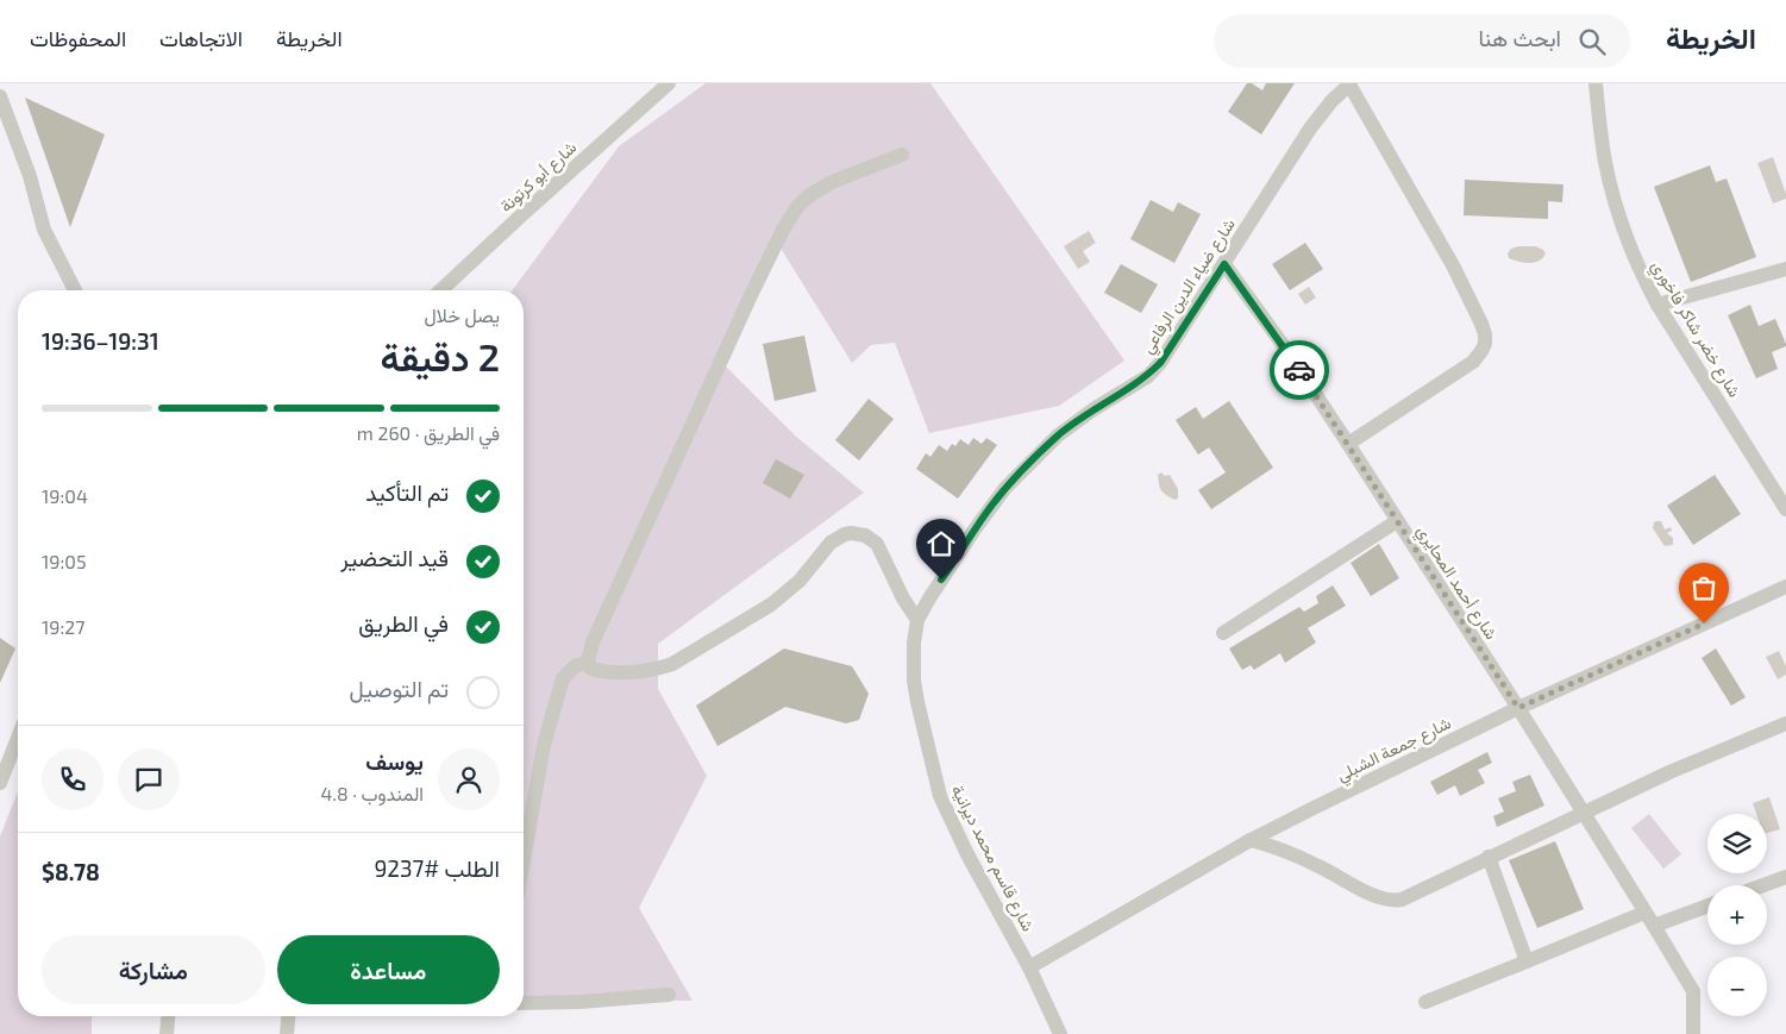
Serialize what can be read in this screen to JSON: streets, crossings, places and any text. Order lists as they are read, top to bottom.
{
  "streets": {
    "street": [
      "شارع أبو كرتونة",
      "شارع ضياء الدين الرفاعي",
      "شارع خضر شاكر فاخوري",
      "شارع أحمد المحايري",
      "شارع جمعة الشبلي",
      "شارع قاسم محمد ديرانية"
    ]
  },
  "crossings": [
    ["شارع ضياء الدين الرفاعي", "شارع أحمد المحايري"],
    ["شارع ضياء الدين الرفاعي", "شارع قاسم محمد ديرانية"],
    ["شارع أحمد المحايري", "شارع جمعة الشبلي"],
    ["شارع جمعة الشبلي", "شارع قاسم محمد ديرانية"]
  ],
  "page": {
    "header": "الخريطة",
    "search": "ابحث هنا",
    "nav": ["الخريطة", "الاتجاهات", "المحفوظات"],
    "heading": ["2 دقيقة", "يصل خلال", "19:31–19:36"],
    "panel": [
      "يوسف",
      "المندوب · 4.8",
      "الطلب #9237",
      "$8.78"
    ],
    "bar": "في الطريق · 260 m",
    "list": [
      ["تم التأكيد", "19:04"],
      ["قيد التحضير", "19:05"],
      ["في الطريق", "19:27"],
      "تم التوصيل"
    ],
    "map_buttons": ["+", "−"],
    "buttons": ["مساعدة", "مشاركة"]
  }
}
